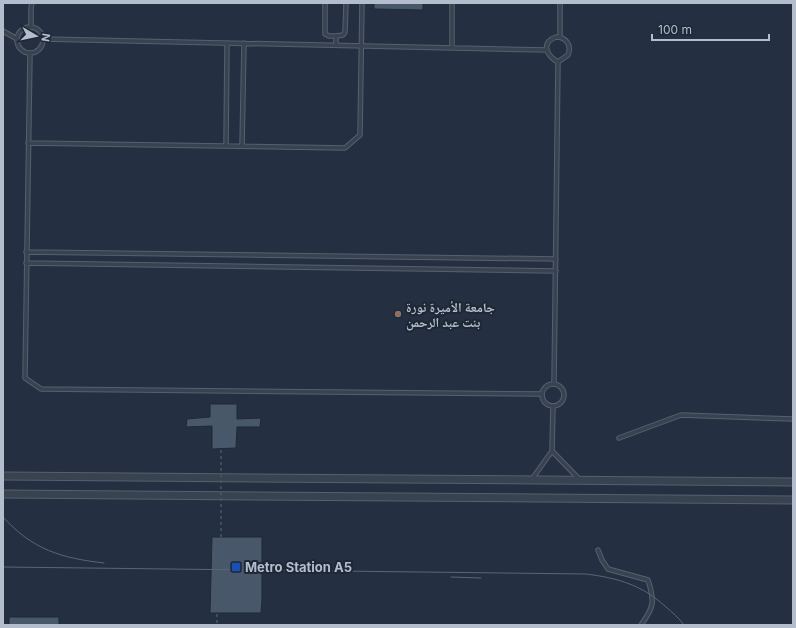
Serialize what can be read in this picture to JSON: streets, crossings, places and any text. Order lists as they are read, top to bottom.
{
  "places": {
    "other": ["جامعة الأميرة نورة بنت عبد الرحمن"],
    "transit": ["Metro Station A5"]
  },
  "scale_bar": "100 m",
  "north": "right"
}
